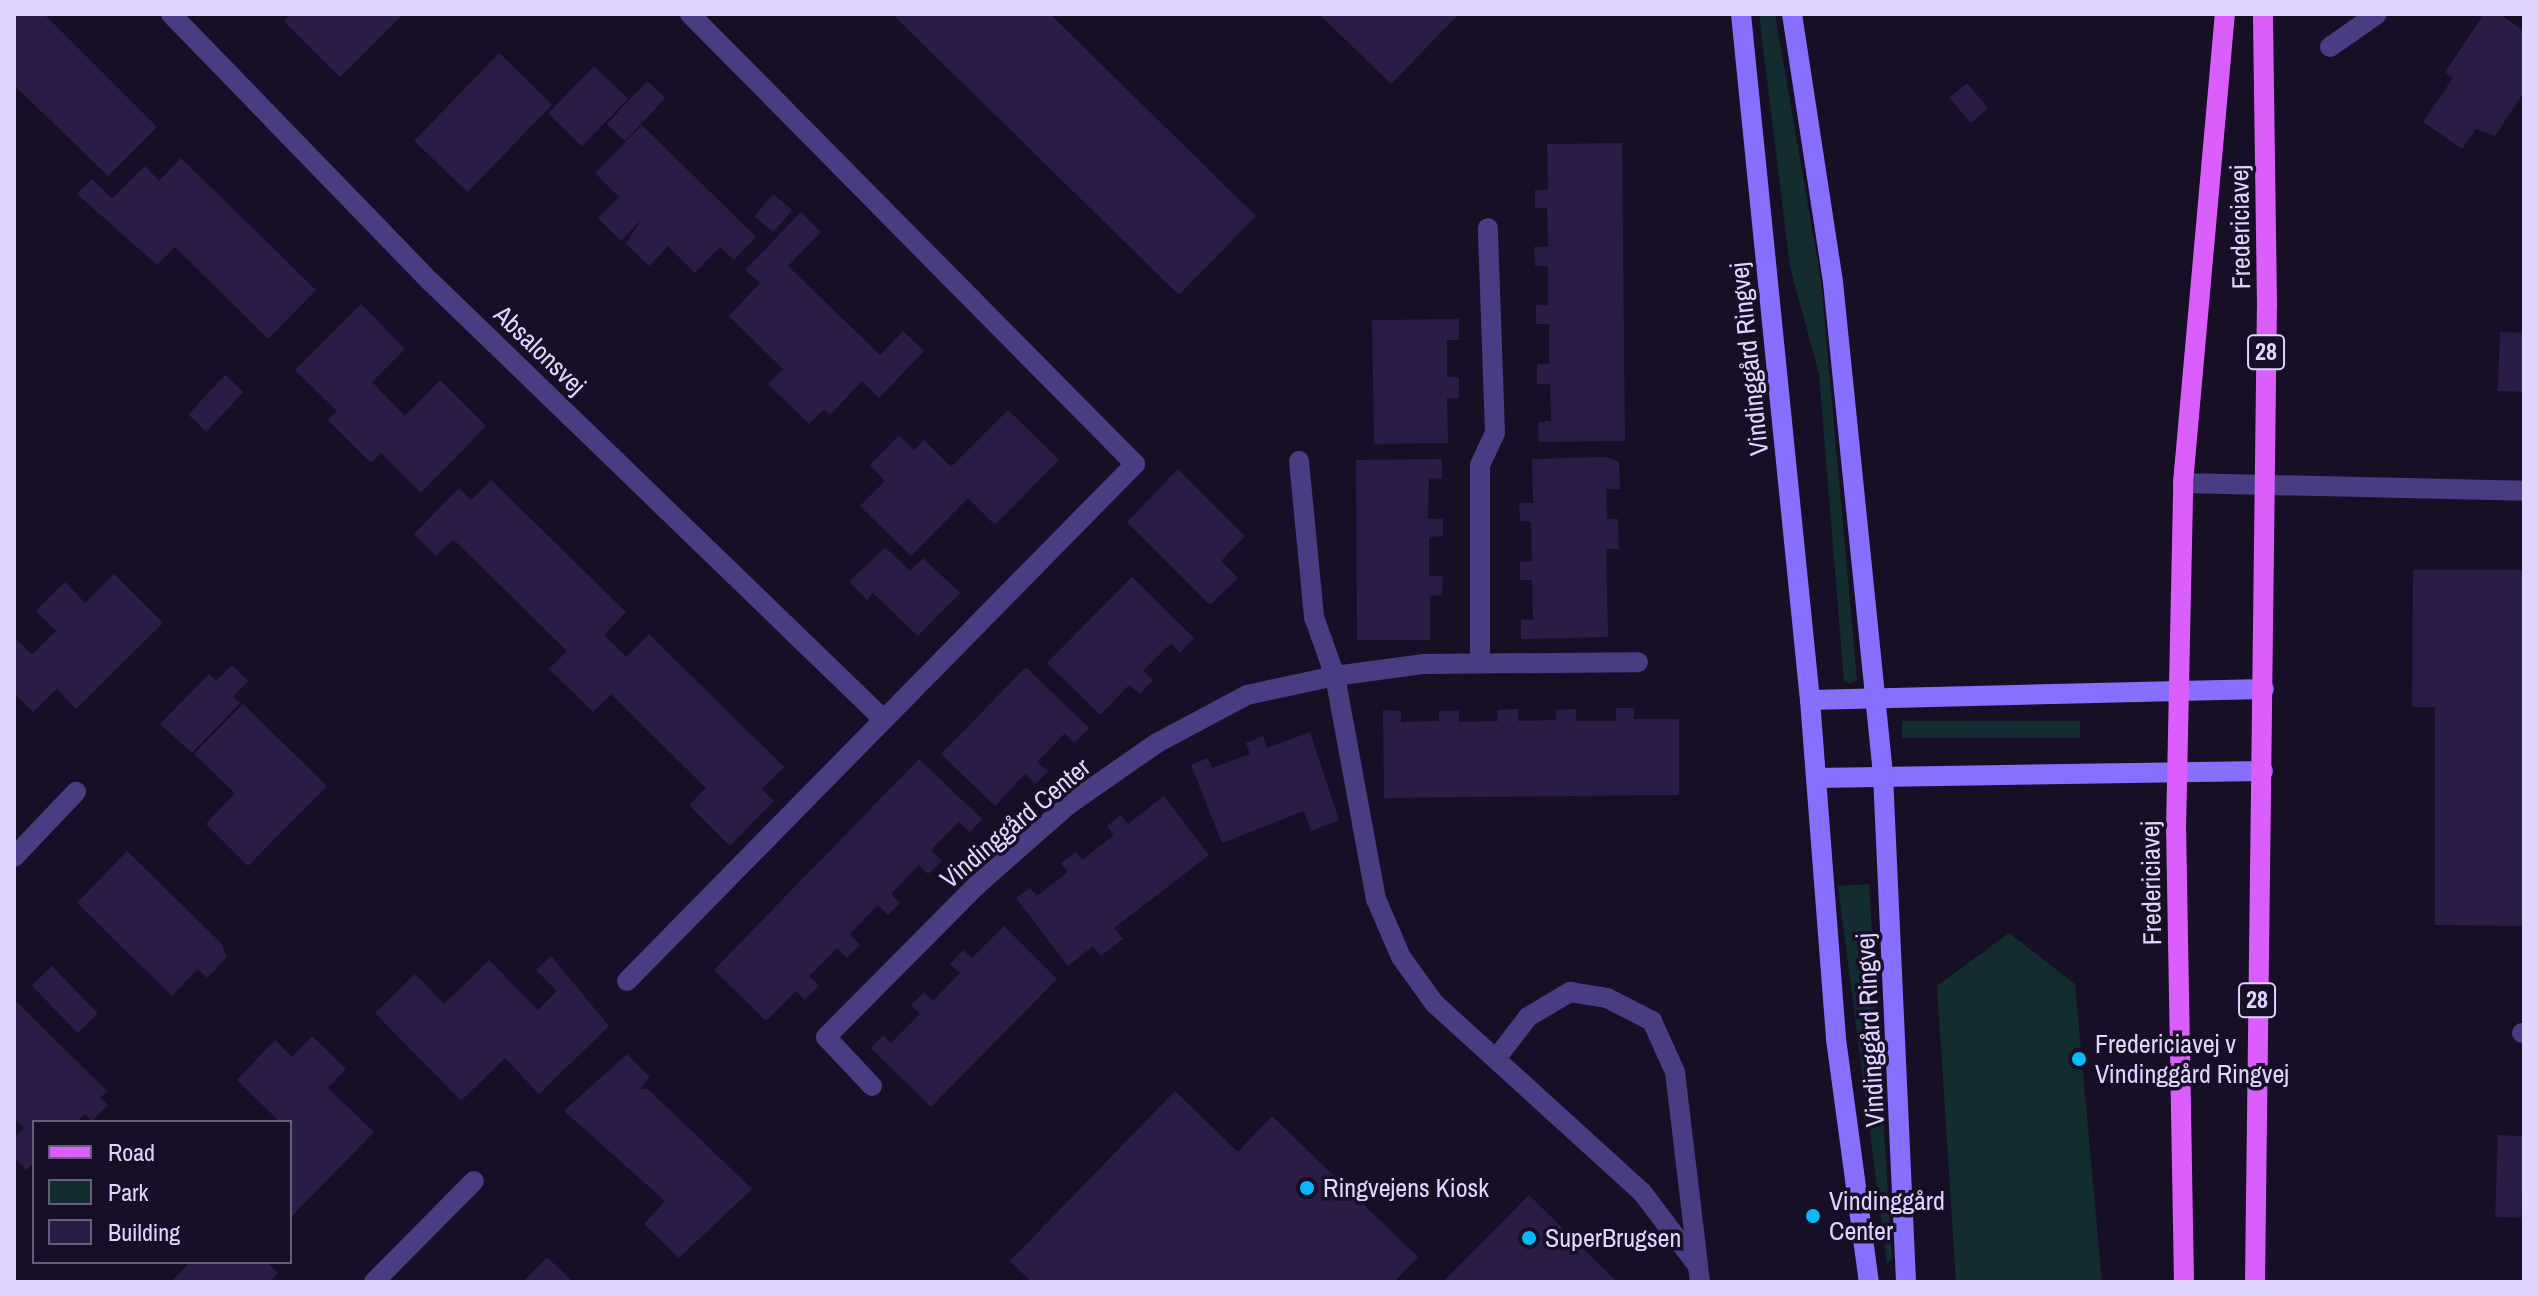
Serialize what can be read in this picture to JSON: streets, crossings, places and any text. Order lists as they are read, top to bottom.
{
  "streets": {
    "main road": ["Fredericiavej", "28"],
    "street": ["Absalonsvej", "Vindinggård Ringvej", "Vindinggård Center"]
  },
  "places": [
    "Fredericiavej v Vindinggård Ringvej",
    "Ringvejens Kiosk",
    "Vindinggård Center",
    "SuperBrugsen"
  ],
  "legend": ["Road", "Park", "Building"]
}
